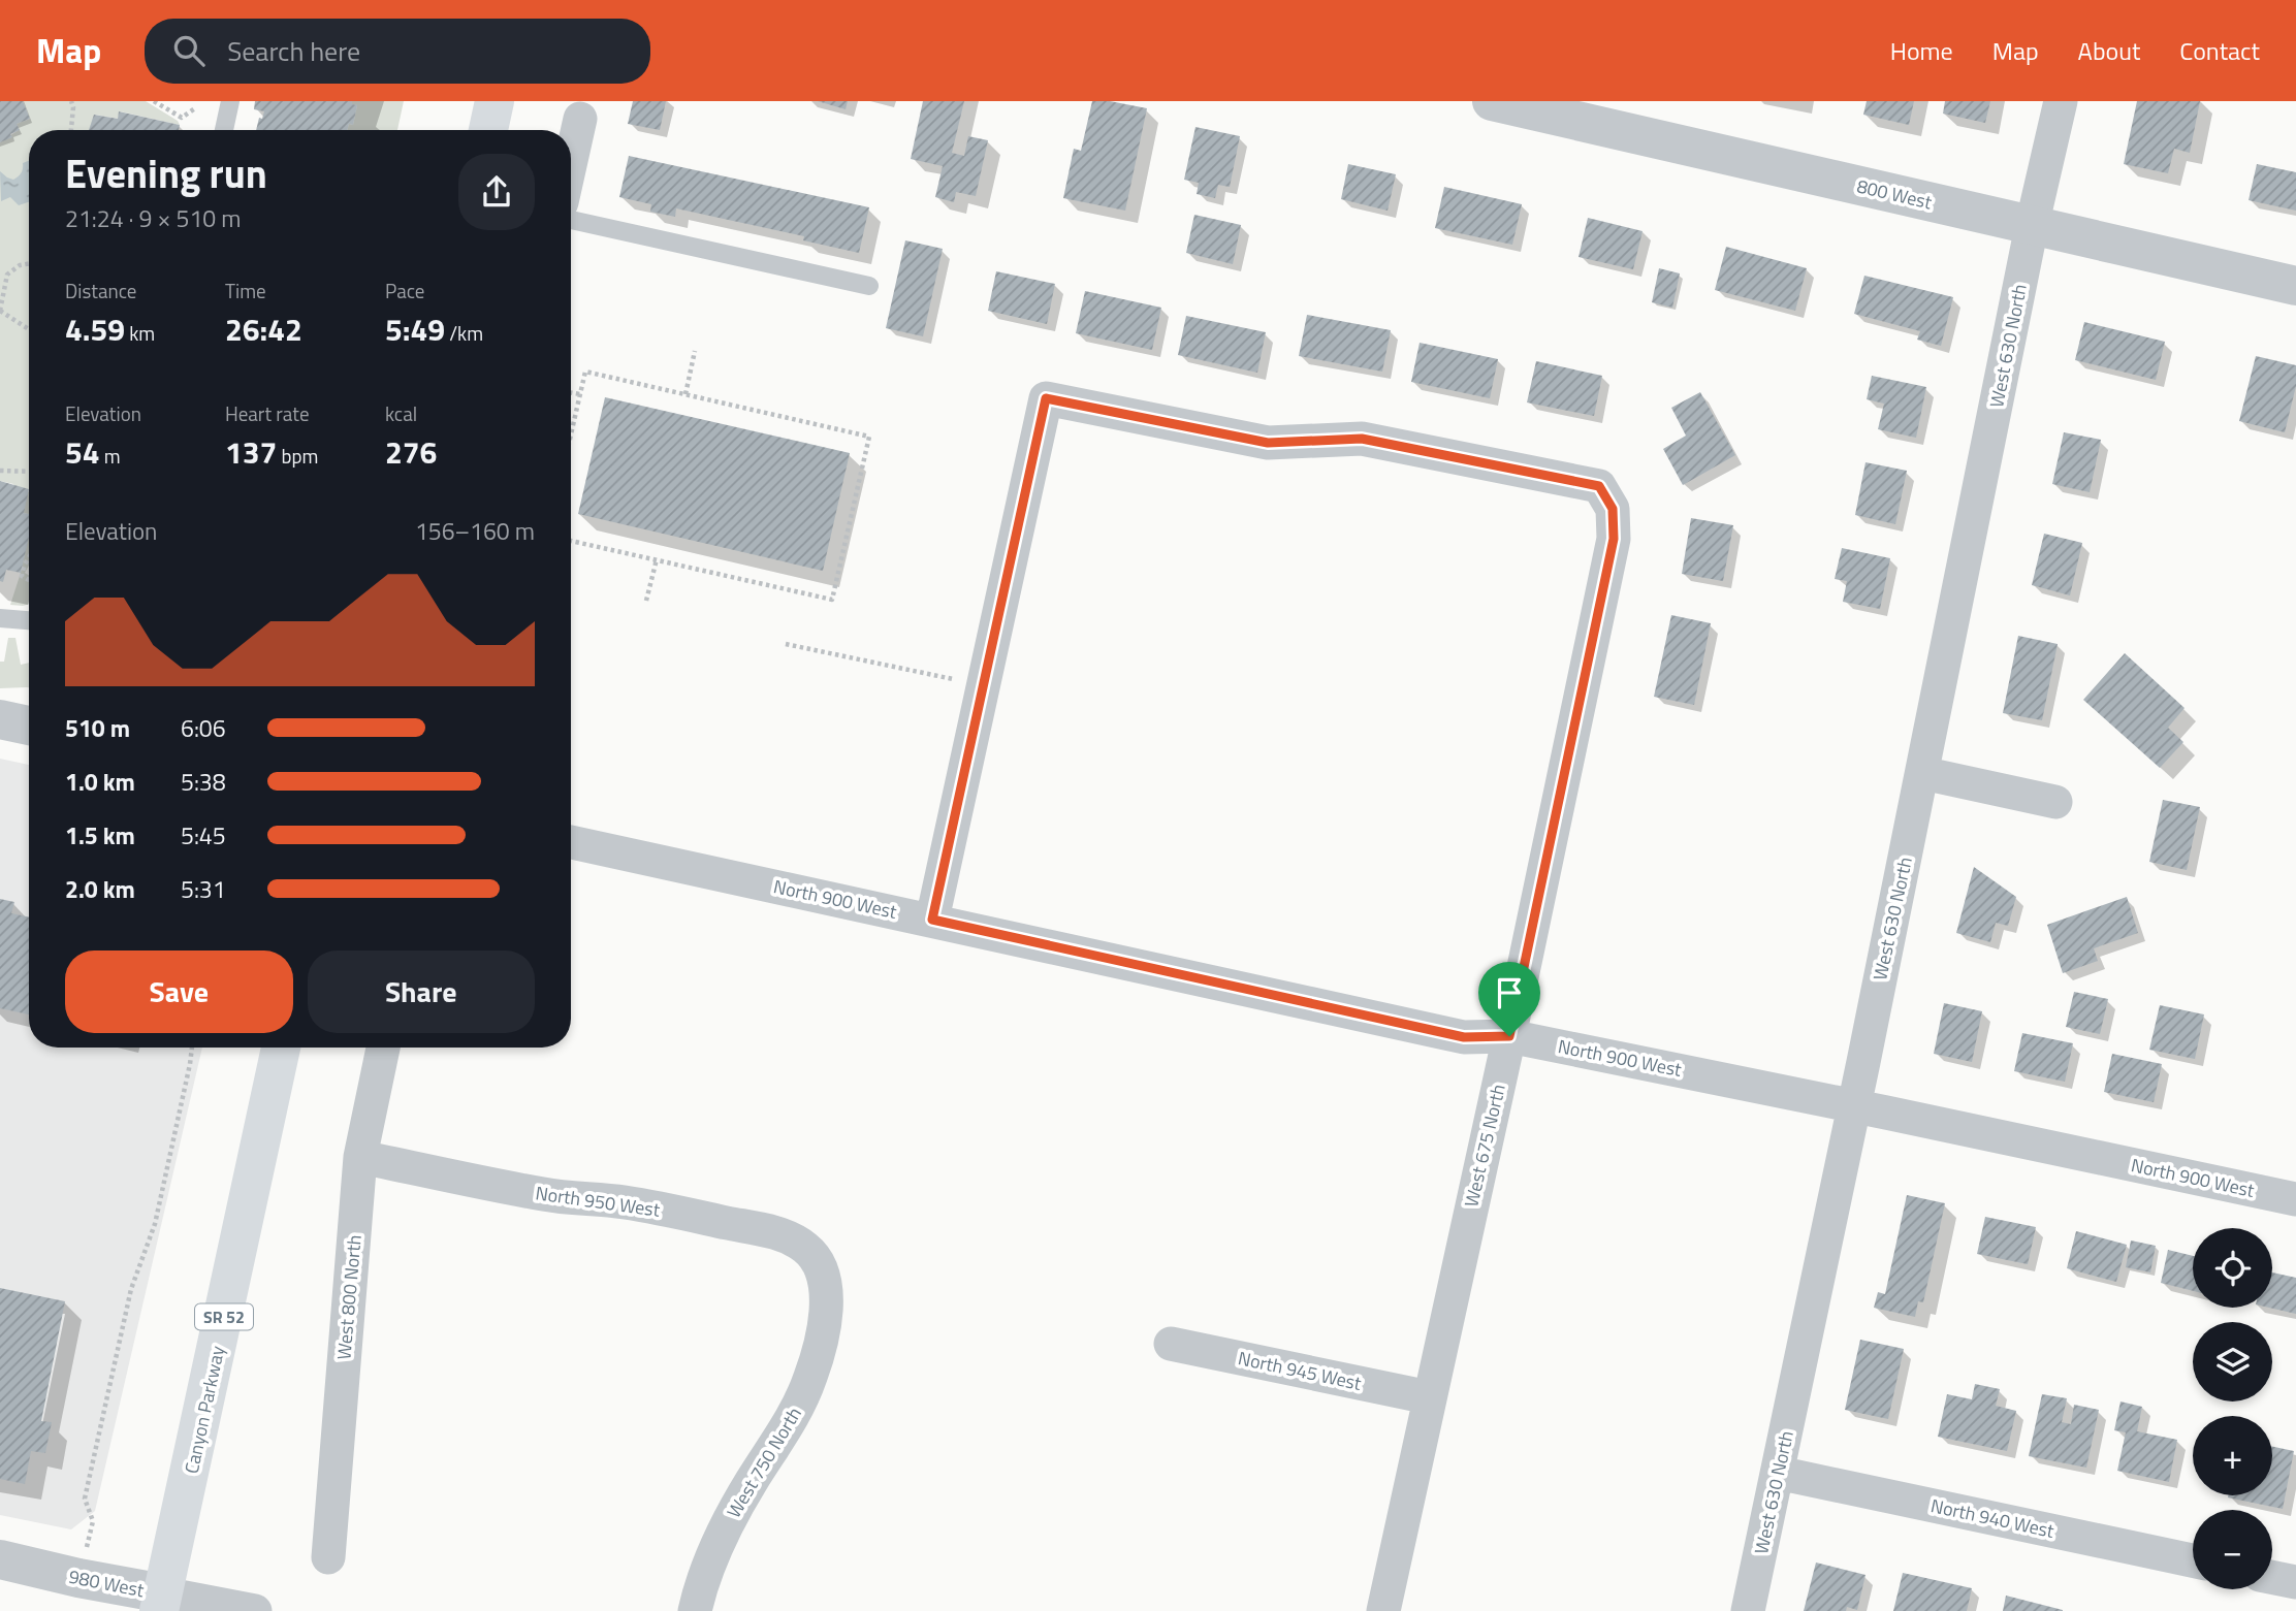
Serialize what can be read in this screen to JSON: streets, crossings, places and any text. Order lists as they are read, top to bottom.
{
  "streets": {
    "highway": ["SR 52", "Canyon Parkway"],
    "street": [
      "800 West",
      "West 630 North",
      "North 900 West",
      "West 675 North",
      "North 950 West",
      "West 800 North",
      "North 945 West",
      "West 750 North",
      "North 940 West",
      "980 West"
    ]
  },
  "crossings": [
    ["800 West", "West 630 North"],
    ["West 630 North", "North 900 West"],
    ["West 630 North", "North 940 West"],
    ["North 900 West", "West 675 North"],
    ["West 675 North", "North 945 West"],
    ["North 950 West", "West 800 North"],
    ["North 950 West", "West 750 North"],
    ["Canyon Parkway", "980 West"]
  ],
  "page": {
    "header": "Map",
    "search": "Search here",
    "nav": [
      "Home",
      "Map",
      "About",
      "Contact"
    ],
    "heading": ["Evening run", "21:24 · 9 × 510 m"],
    "stats": [
      ["Distance", "4.59 km"],
      ["Time", "26:42"],
      ["Pace", "5:49 /km"],
      ["Elevation", "54 m"],
      ["Heart rate", "137 bpm"],
      ["kcal", "276"]
    ],
    "chart": ["Elevation", "156–160 m"],
    "list": [
      {
        "name": "510 m",
        "note": "6:06"
      },
      {
        "name": "1.0 km",
        "note": "5:38"
      },
      {
        "name": "1.5 km",
        "note": "5:45"
      },
      {
        "name": "2.0 km",
        "note": "5:31"
      }
    ],
    "buttons": ["Save", "Share"],
    "map_buttons": ["+", "−"]
  }
}
